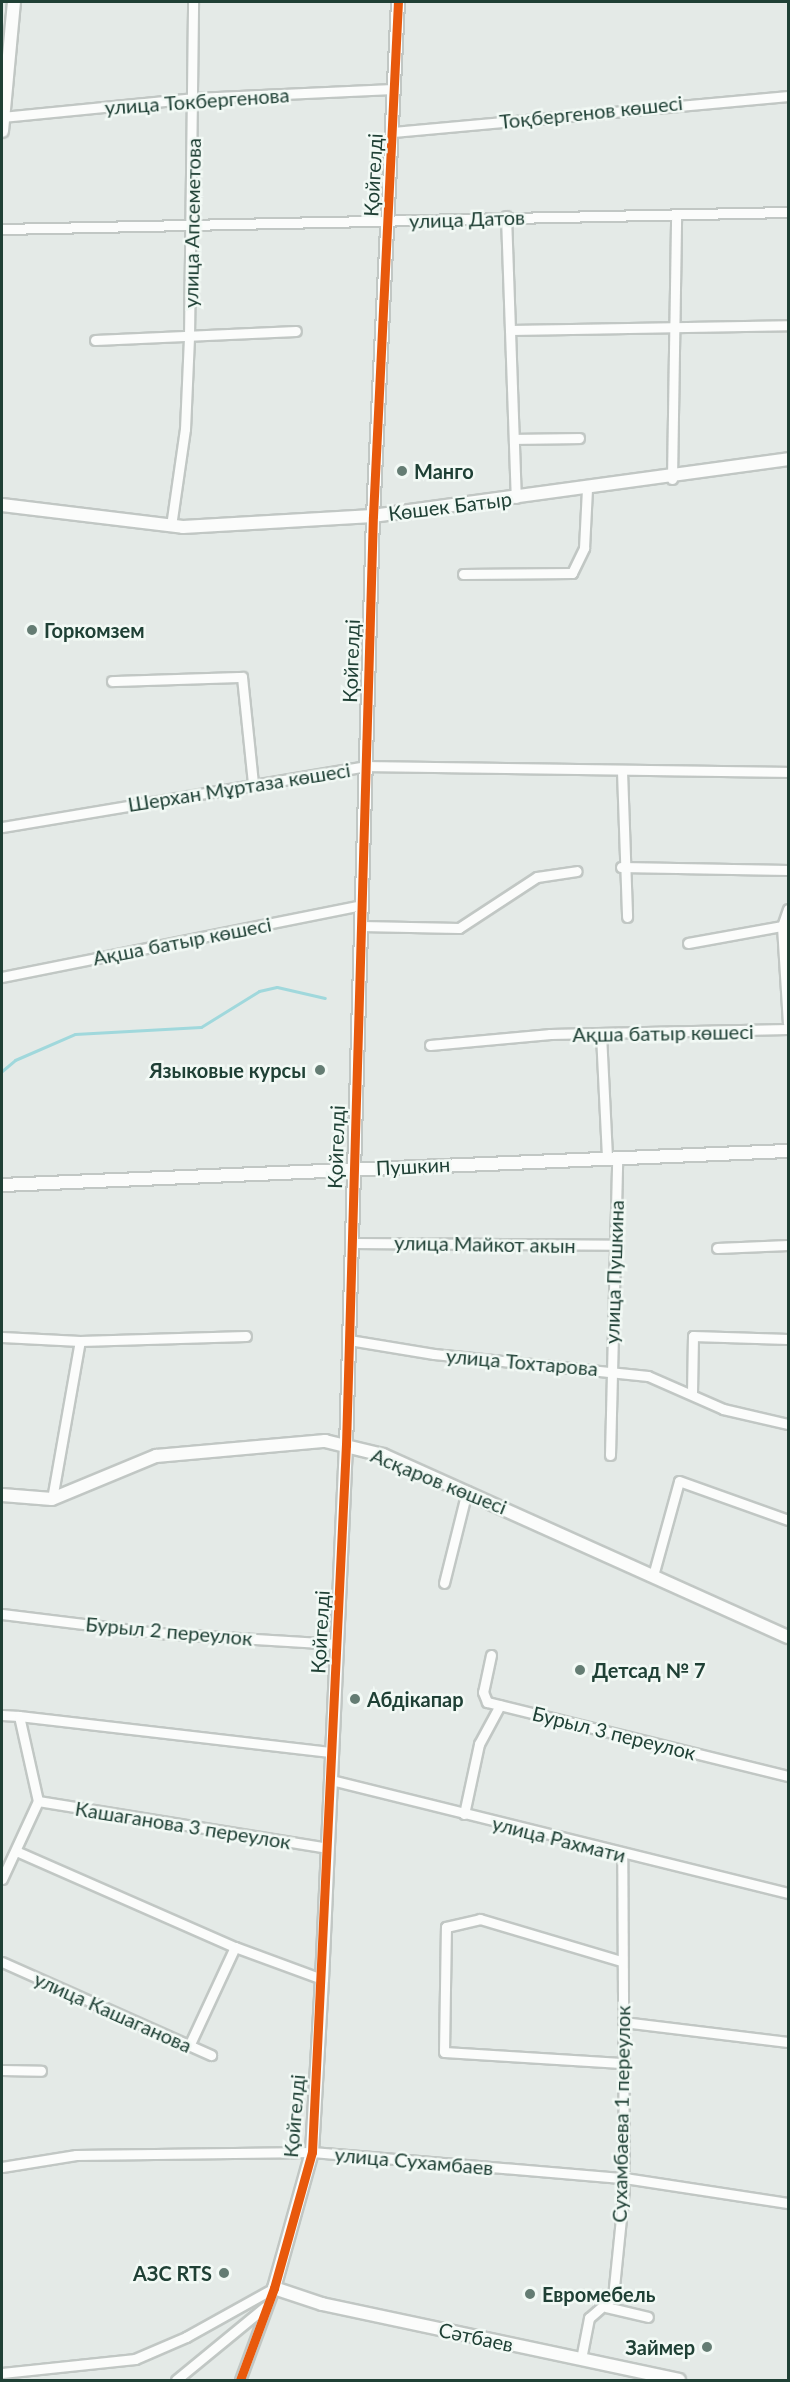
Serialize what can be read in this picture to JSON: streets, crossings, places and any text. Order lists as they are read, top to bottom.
{
  "streets": {
    "street": [
      "улица Токбергенова",
      "Тоқбергенов көшесі",
      "Қойгелді",
      "улица Датов",
      "улица Апсеметова",
      "Көшек Батыр",
      "Шерхан Мұртаза көшесі",
      "Ақша батыр көшесі",
      "Пушкин",
      "улица Майкот акын",
      "улица Пушкина",
      "улица Тохтарова",
      "Асқаров көшесі",
      "Бурыл 2 переулок",
      "Бурыл 3 переулок",
      "Кашаганова 3 переулок",
      "улица Рахмати",
      "улица Кашаганова",
      "Сухамбаева 1 переулок",
      "улица Сухамбаев",
      "Сәтбаев"
    ]
  },
  "crossings": [
    ["улица Токбергенова", "Қойгелді"],
    ["улица Токбергенова", "улица Апсеметова"],
    ["Тоқбергенов көшесі", "Қойгелді"],
    ["Қойгелді", "улица Датов"],
    ["Қойгелді", "Көшек Батыр"],
    ["Қойгелді", "Шерхан Мұртаза көшесі"],
    ["Қойгелді", "Ақша батыр көшесі"],
    ["Қойгелді", "Пушкин"],
    ["Қойгелді", "улица Майкот акын"],
    ["Қойгелді", "улица Тохтарова"],
    ["Қойгелді", "Асқаров көшесі"],
    ["Қойгелді", "Бурыл 2 переулок"],
    ["Қойгелді", "Кашаганова 3 переулок"],
    ["Қойгелді", "улица Рахмати"],
    ["Қойгелді", "улица Сухамбаев"],
    ["Қойгелді", "Сәтбаев"],
    ["улица Датов", "улица Апсеметова"],
    ["улица Апсеметова", "Көшек Батыр"],
    ["Ақша батыр көшесі", "улица Пушкина"],
    ["Пушкин", "улица Пушкина"],
    ["улица Майкот акын", "улица Пушкина"],
    ["улица Пушкина", "улица Тохтарова"],
    ["улица Рахмати", "Сухамбаева 1 переулок"],
    ["Сухамбаева 1 переулок", "улица Сухамбаев"],
    ["Сухамбаева 1 переулок", "Сәтбаев"]
  ],
  "places": [
    "Манго",
    "Горкомзем",
    "Языковые курсы",
    "Детсад № 7",
    "Абдiкапар",
    "АЗС RTS",
    "Евромебель",
    "Займер"
  ]
}
